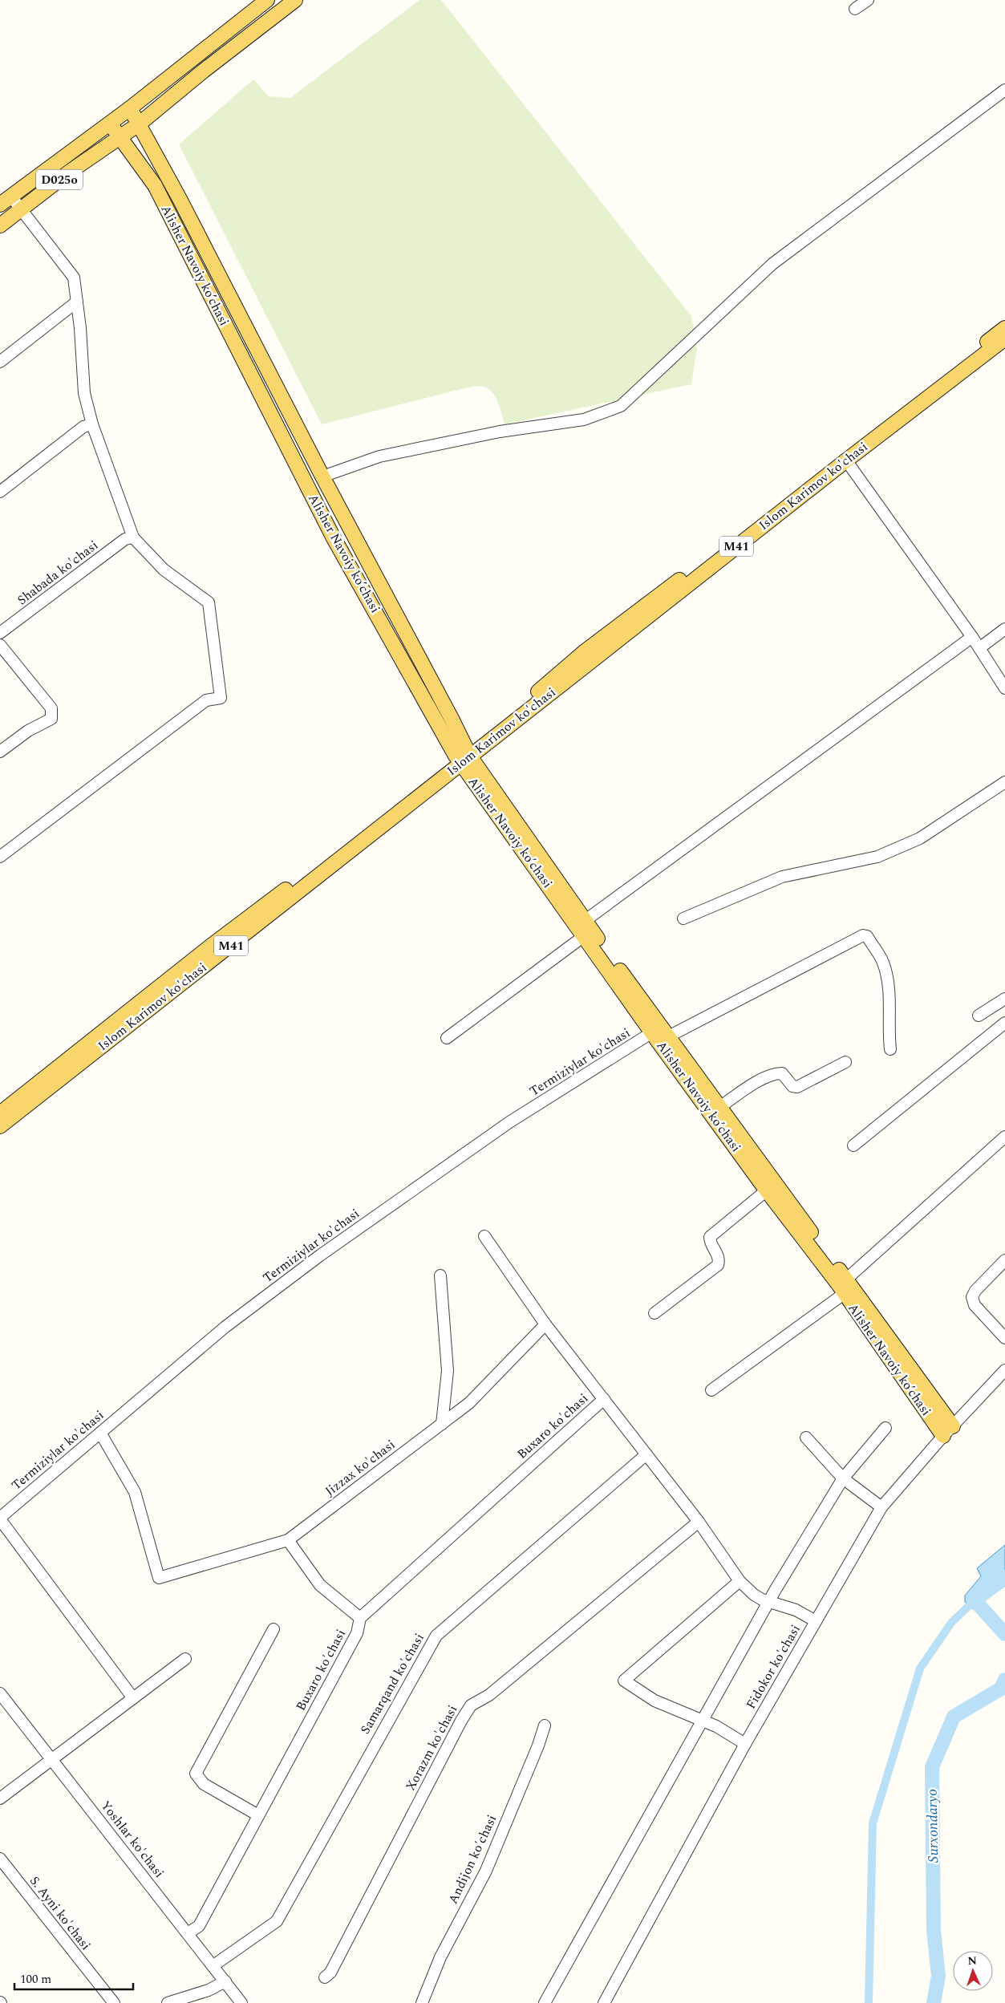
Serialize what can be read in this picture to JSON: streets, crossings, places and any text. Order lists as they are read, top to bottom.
{
  "streets": {
    "main road": [
      "D025o",
      "Alisher Navoiy ko’chasi",
      "Islom Karimov ko'chasi",
      "M41"
    ],
    "street": [
      "Shabada ko'chasi",
      "Termiziylar ko'chasi",
      "Buxaro ko'chasi",
      "Jizzax ko'chasi",
      "Fidokor ko'chasi",
      "Samarqand ko'chasi",
      "Xorazm ko'chasi",
      "Yoshlar ko'chasi",
      "Andijon ko'chasi",
      "S. Ayni ko'chasi"
    ]
  },
  "crossings": [
    ["D025o", "Alisher Navoiy ko’chasi"],
    ["Alisher Navoiy ko’chasi", "Islom Karimov ko'chasi"],
    ["Alisher Navoiy ko’chasi", "Termiziylar ko'chasi"],
    ["Alisher Navoiy ko’chasi", "Fidokor ko'chasi"],
    ["Termiziylar ko'chasi", "Jizzax ko'chasi"],
    ["Buxaro ko'chasi", "Yoshlar ko'chasi"],
    ["Samarqand ko'chasi", "Yoshlar ko'chasi"]
  ],
  "water": ["Surxondaryo"],
  "scale_bar": "100 m",
  "north": "top"
}
